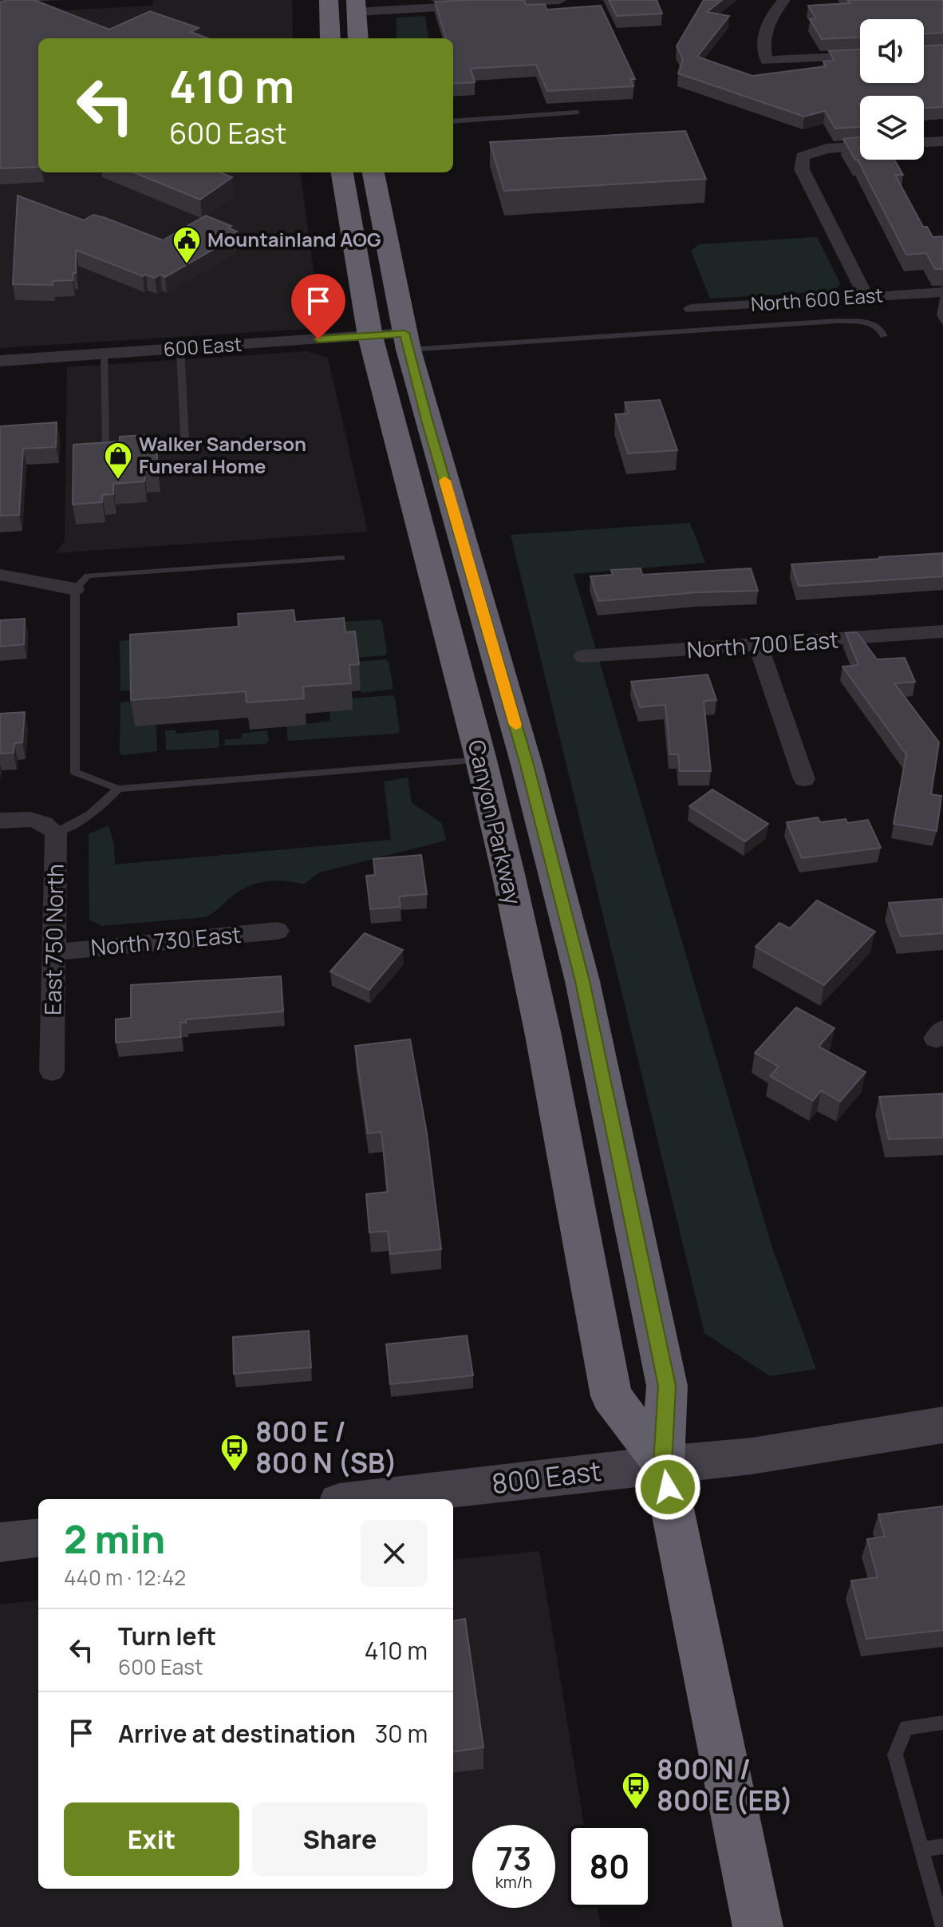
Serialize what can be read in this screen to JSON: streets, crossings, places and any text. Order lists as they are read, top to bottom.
{
  "streets": {
    "highway": ["Canyon Parkway"],
    "main road": ["800 East"],
    "street": [
      "North 600 East",
      "600 East",
      "North 700 East",
      "East 750 North",
      "North 730 East"
    ]
  },
  "crossings": [
    ["600 East", "Canyon Parkway"],
    ["Canyon Parkway", "800 East"],
    ["East 750 North", "North 730 East"]
  ],
  "places": {
    "public building": ["Mountainland AOG"],
    "shop": ["Walker Sanderson Funeral Home"],
    "bus stop": ["800 E / 800 N (SB)", "800 N / 800 E (EB)"]
  },
  "page": {
    "turn": ["410 m", "600 East"],
    "heading": ["2 min", "440 m · 12:42"],
    "list": [
      {
        "name": "Turn left",
        "note": "600 East",
        "value": "410 m"
      },
      {
        "name": "Arrive at destination",
        "value": "30 m"
      }
    ],
    "buttons": ["Exit", "Share"],
    "speed": "73 km/h",
    "limit": "80"
  }
}
